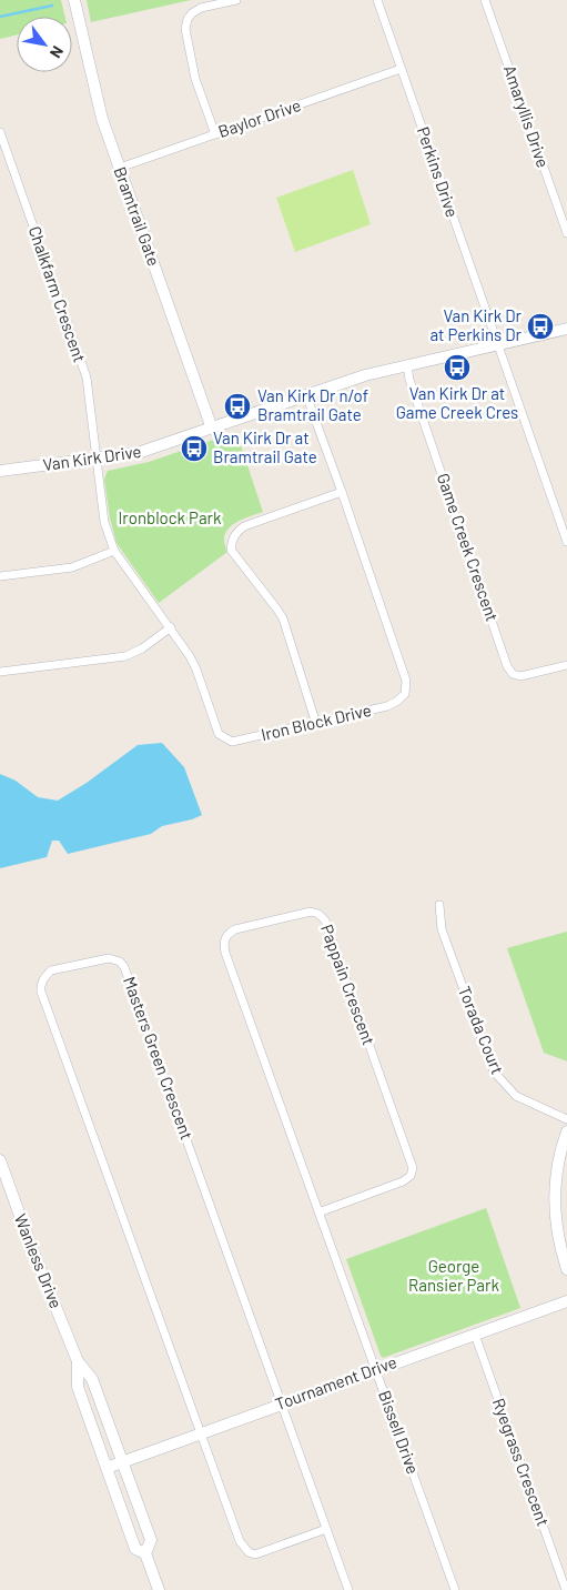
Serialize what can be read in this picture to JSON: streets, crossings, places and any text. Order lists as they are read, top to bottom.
{
  "streets": {
    "street": [
      "Amaryllis Drive",
      "Baylor Drive",
      "Perkins Drive",
      "Bramtrail Gate",
      "Chalkfarm Crescent",
      "Van Kirk Drive",
      "Game Creek Crescent",
      "Iron Block Drive",
      "Pappain Crescent",
      "Torada Court",
      "Masters Green Crescent",
      "Wanless Drive",
      "Tournament Drive",
      "Bissell Drive",
      "Ryegrass Crescent"
    ]
  },
  "crossings": [
    ["Baylor Drive", "Perkins Drive"],
    ["Baylor Drive", "Bramtrail Gate"],
    ["Perkins Drive", "Van Kirk Drive"],
    ["Bramtrail Gate", "Van Kirk Drive"],
    ["Chalkfarm Crescent", "Van Kirk Drive"],
    ["Chalkfarm Crescent", "Iron Block Drive"],
    ["Van Kirk Drive", "Game Creek Crescent"],
    ["Van Kirk Drive", "Iron Block Drive"],
    ["Pappain Crescent", "Bissell Drive"],
    ["Masters Green Crescent", "Tournament Drive"],
    ["Wanless Drive", "Tournament Drive"],
    ["Tournament Drive", "Bissell Drive"],
    ["Tournament Drive", "Ryegrass Crescent"]
  ],
  "parks": ["Ironblock Park", "George Ransier Park"],
  "places": {
    "bus stop": [
      "Van Kirk Dr at Perkins Dr",
      "Van Kirk Dr at Game Creek Cres",
      "Van Kirk Dr n/of Bramtrail Gate",
      "Van Kirk Dr at Bramtrail Gate"
    ]
  },
  "north": "bottom right"
}
